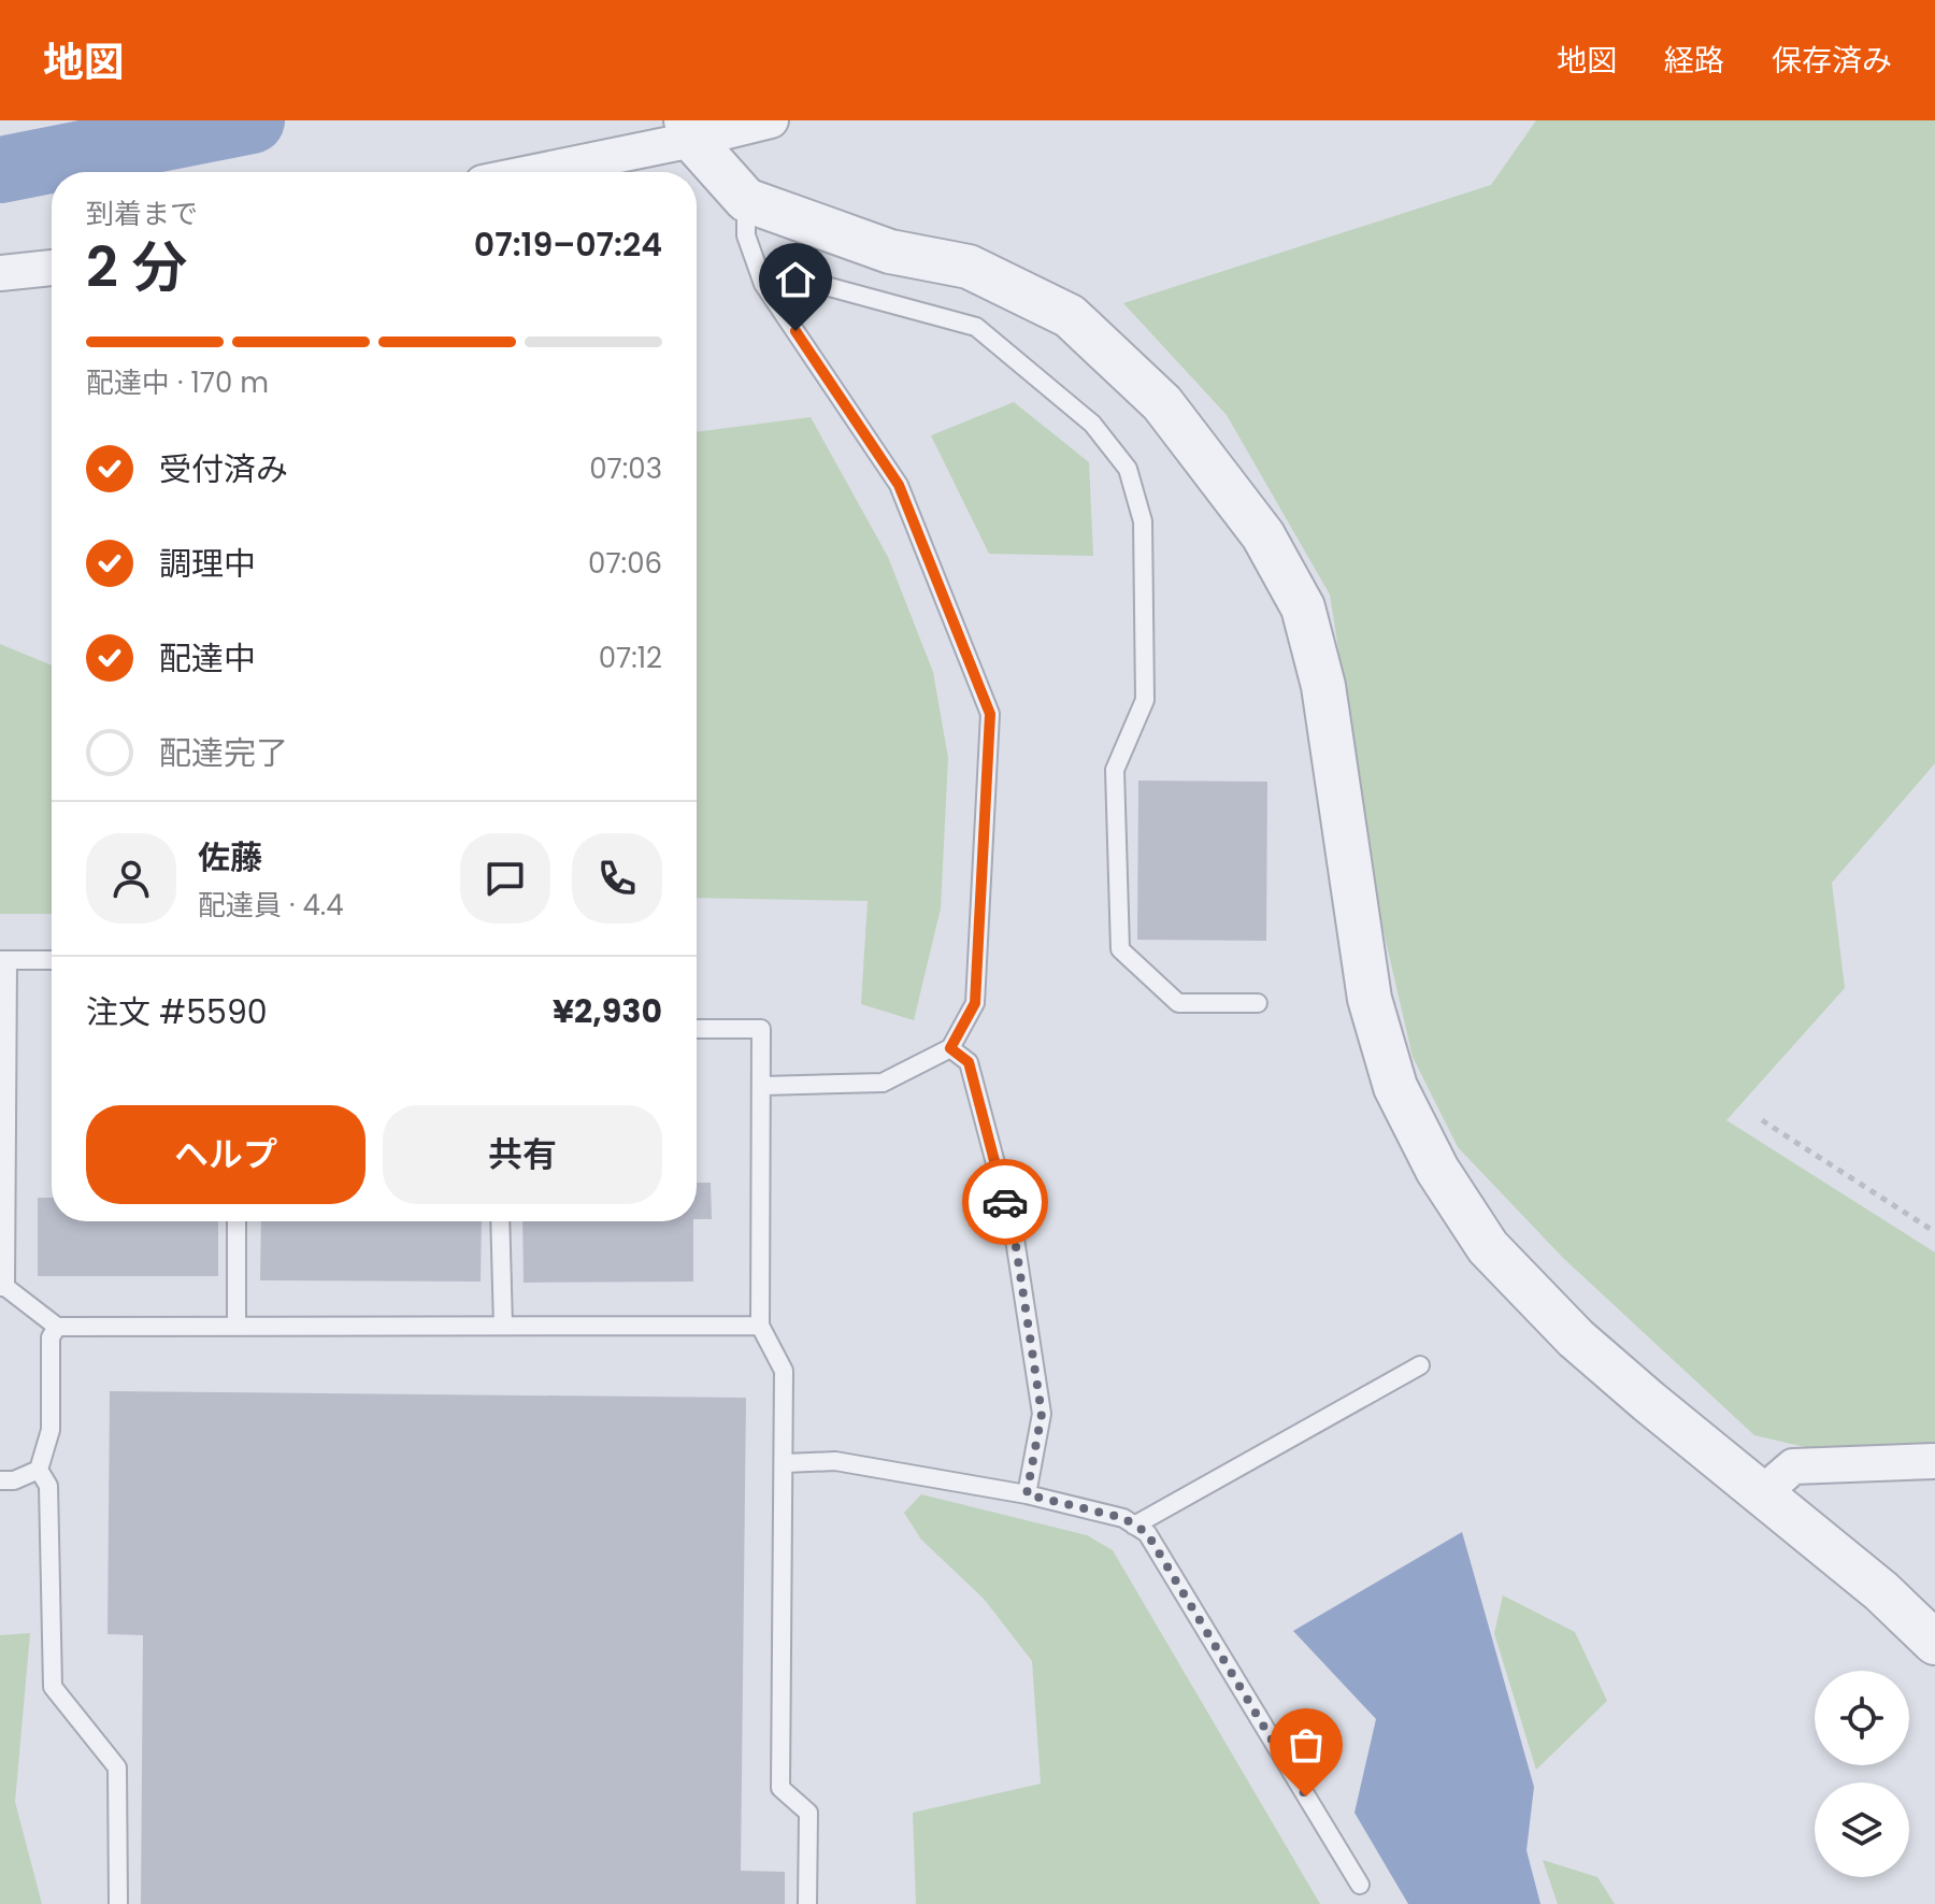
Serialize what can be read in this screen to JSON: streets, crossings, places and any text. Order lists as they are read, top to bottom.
{
  "page": {
    "header": "地図",
    "nav": ["地図", "経路", "保存済み"],
    "heading": ["2 分", "到着まで", "07:19–07:24"],
    "panel": [
      "佐藤",
      "配達員 · 4.4",
      "注文 #5590",
      "¥2,930"
    ],
    "bar": "配達中 · 170 m",
    "list": [
      ["受付済み", "07:03"],
      ["調理中", "07:06"],
      ["配達中", "07:12"],
      "配達完了"
    ],
    "buttons": ["ヘルプ", "共有"]
  }
}
